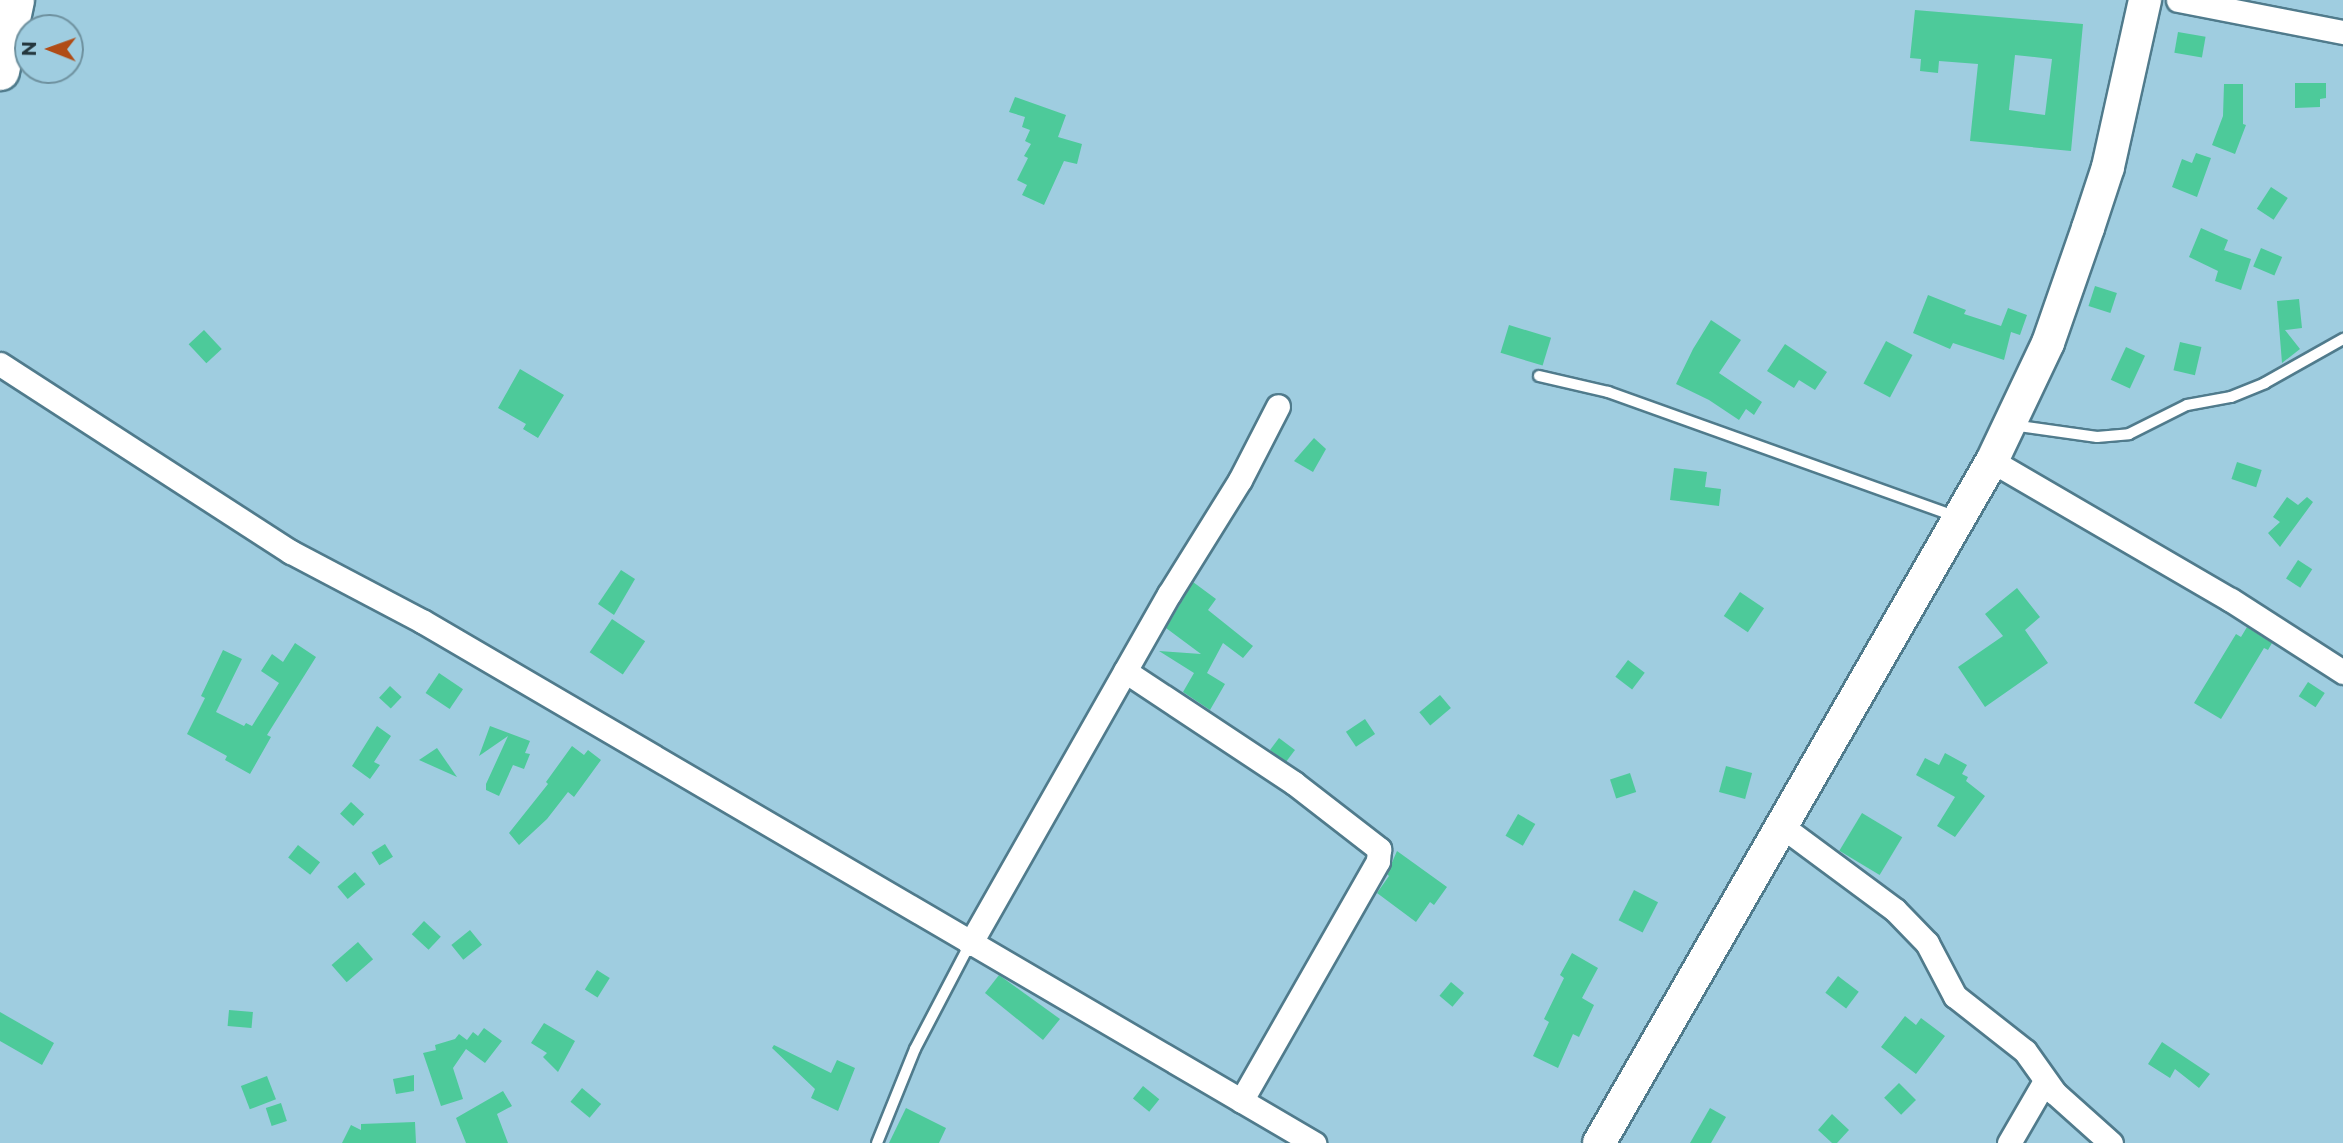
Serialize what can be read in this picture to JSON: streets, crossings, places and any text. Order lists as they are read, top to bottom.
{
  "north": "left"
}
